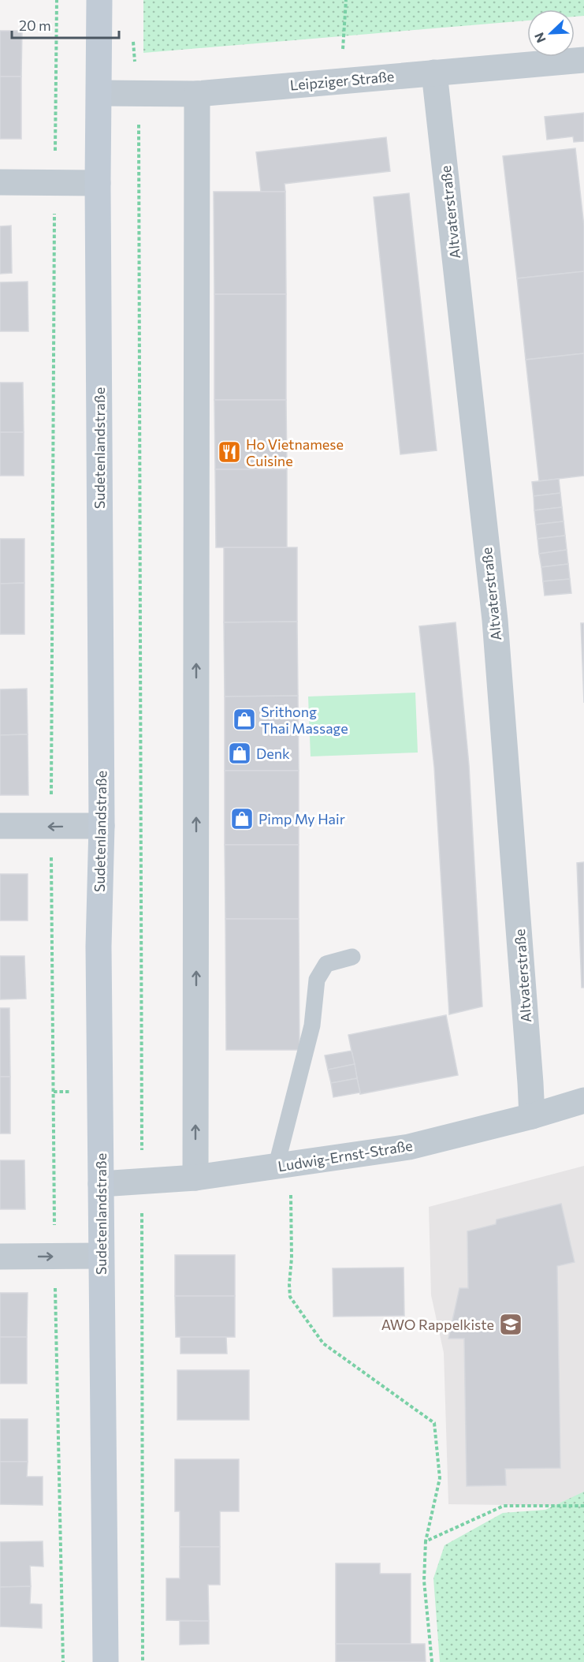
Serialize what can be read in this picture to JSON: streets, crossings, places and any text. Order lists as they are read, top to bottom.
{
  "streets": {
    "street": [
      "Leipziger Straße",
      "Altvaterstraße",
      "Sudetenlandstraße",
      "Ludwig-Ernst-Straße"
    ]
  },
  "crossings": [
    ["Leipziger Straße", "Altvaterstraße"],
    ["Leipziger Straße", "Sudetenlandstraße"],
    ["Altvaterstraße", "Ludwig-Ernst-Straße"],
    ["Sudetenlandstraße", "Ludwig-Ernst-Straße"]
  ],
  "places": {
    "restaurant": ["Ho Vietnamese Cuisine"],
    "shop": ["Srithong Thai Massage", "Denk", "Pimp My Hair"],
    "school or university": ["AWO Rappelkiste"]
  },
  "scale_bar": "20 m",
  "north": "bottom left"
}
